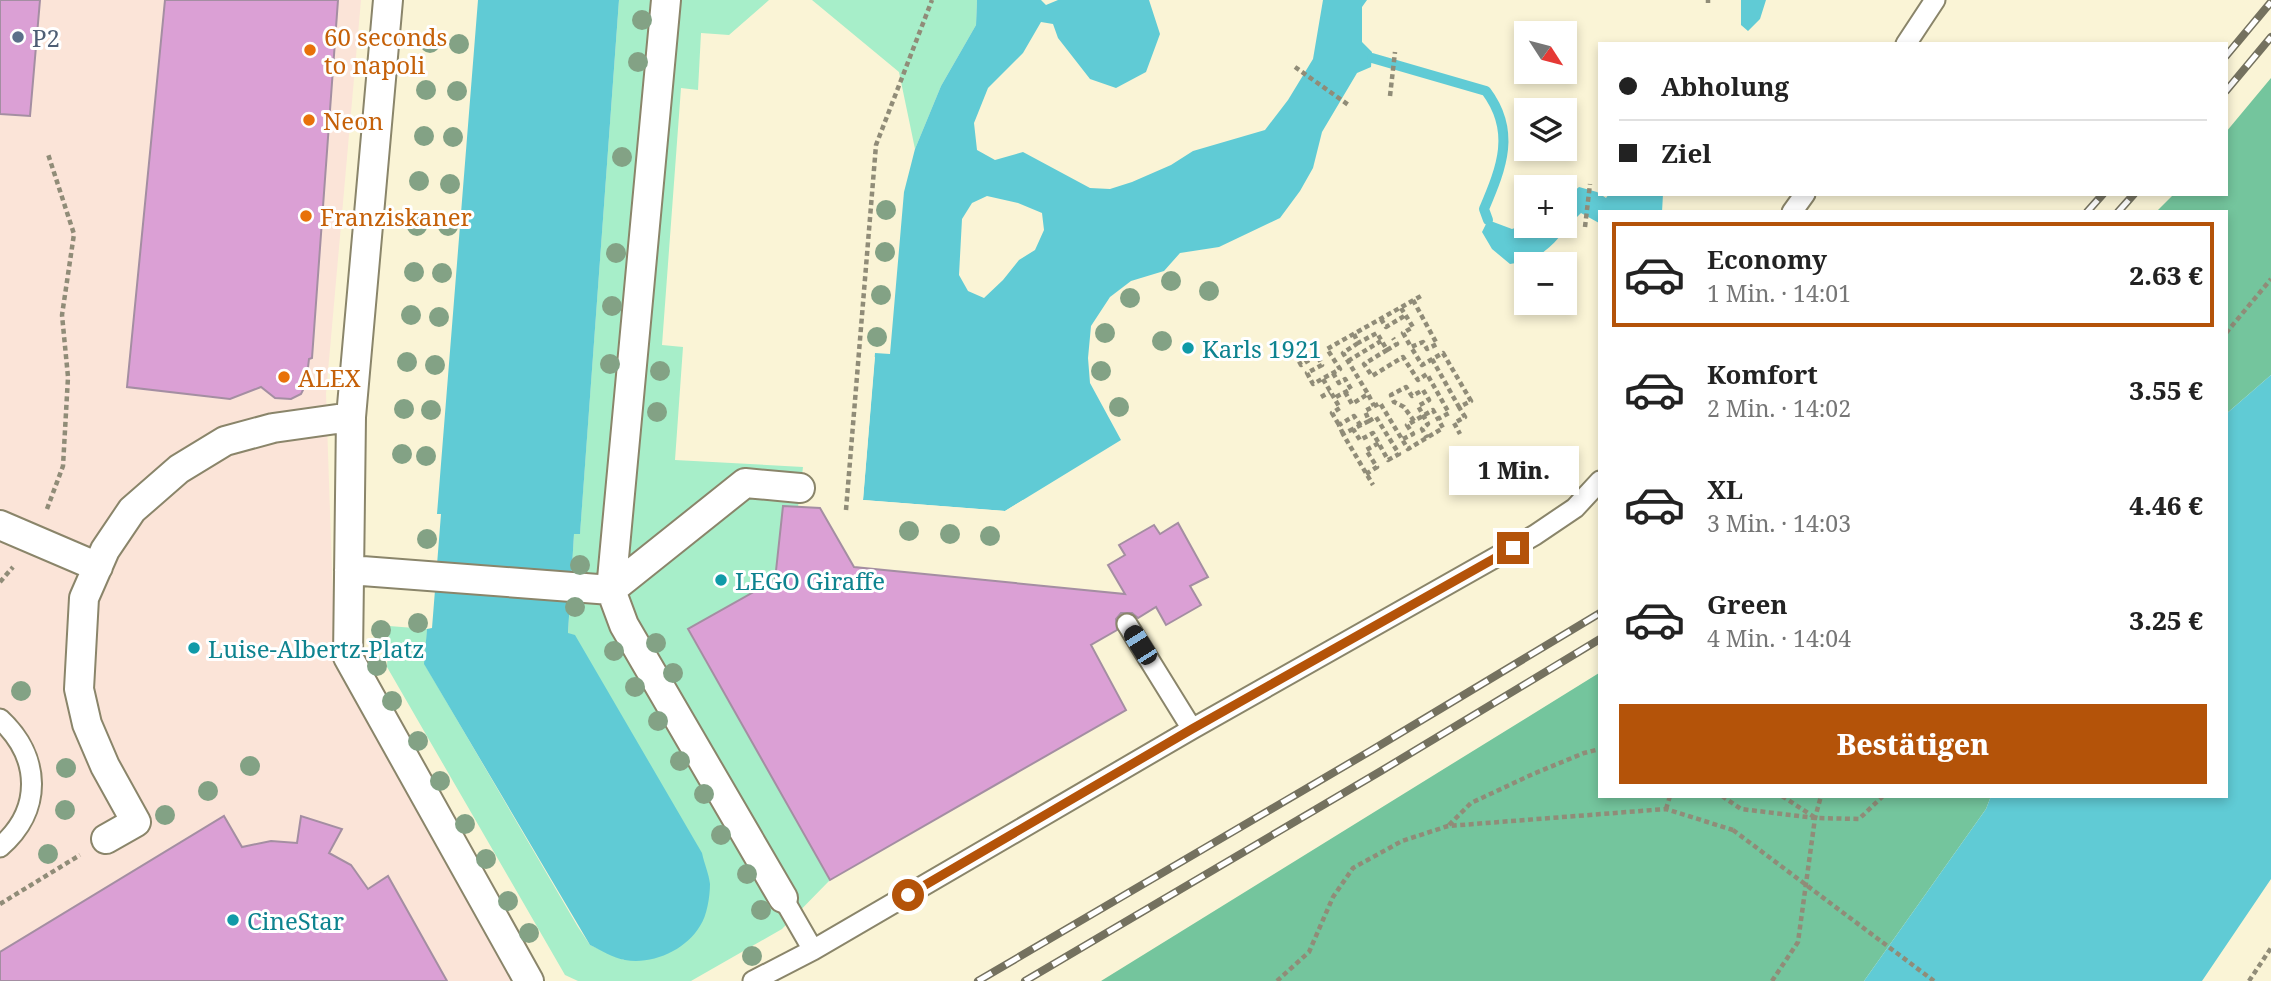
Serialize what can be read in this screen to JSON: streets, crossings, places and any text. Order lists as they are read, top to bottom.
{
  "places": [
    "P2",
    "60 seconds to napoli",
    "Neon",
    "Franziskaner",
    "Karls 1921",
    "ALEX",
    "LEGO Giraffe",
    "Luise-Albertz-Platz",
    "CineStar"
  ],
  "north": "bottom right",
  "page": {
    "map_buttons": ["+", "−"],
    "banner": ["Abholung", "Ziel"],
    "list": [
      {
        "name": "Economy",
        "note": "1 Min. · 14:01",
        "value": "2.63 €"
      },
      {
        "name": "Komfort",
        "note": "2 Min. · 14:02",
        "value": "3.55 €"
      },
      {
        "name": "XL",
        "note": "3 Min. · 14:03",
        "value": "4.46 €"
      },
      {
        "name": "Green",
        "note": "4 Min. · 14:04",
        "value": "3.25 €"
      }
    ],
    "bubble": "1 Min.",
    "buttons": "Bestätigen"
  }
}
